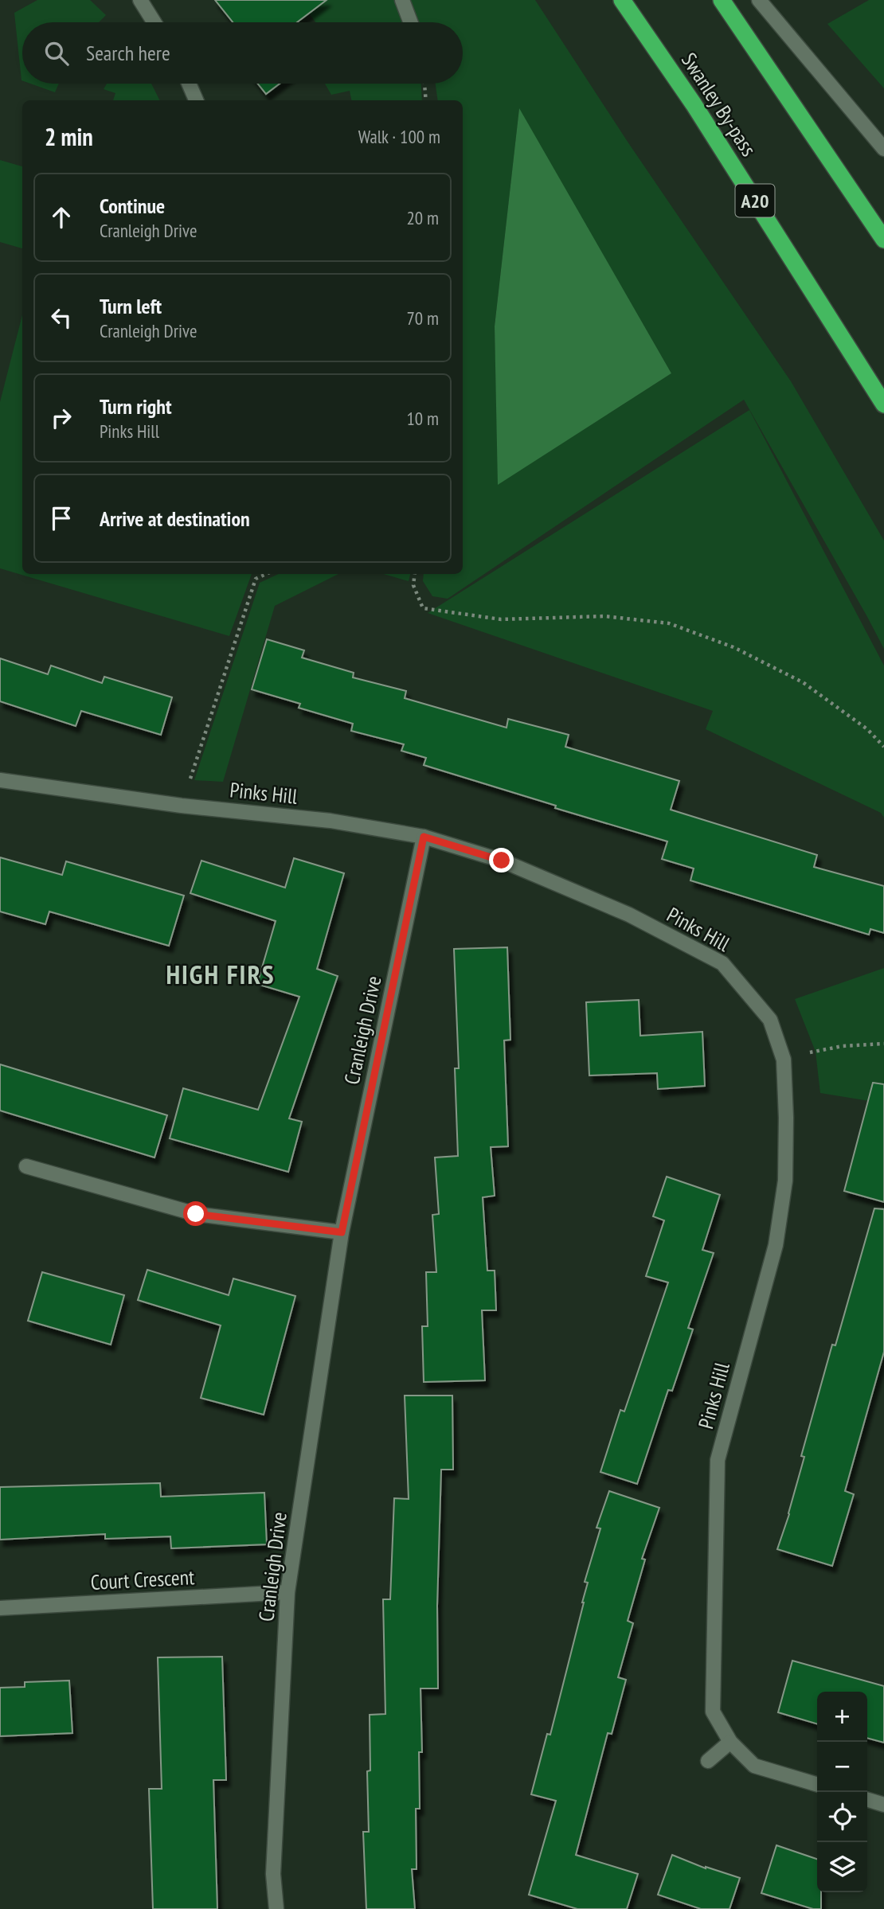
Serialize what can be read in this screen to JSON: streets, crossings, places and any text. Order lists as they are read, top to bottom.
{
  "streets": {
    "highway": ["Swanley By-pass", "A20"],
    "street": ["Pinks Hill", "Cranleigh Drive", "Court Crescent"]
  },
  "crossings": [
    ["Pinks Hill", "Cranleigh Drive"],
    ["Cranleigh Drive", "Court Crescent"]
  ],
  "districts": ["HIGH FIRS"],
  "page": {
    "search": "Search here",
    "heading": ["2 min", "Walk · 100 m"],
    "list": [
      ["Continue", "Cranleigh Drive", "20 m"],
      ["Turn left", "Cranleigh Drive", "70 m"],
      ["Turn right", "Pinks Hill", "10 m"],
      "Arrive at destination"
    ],
    "map_buttons": ["+", "−"]
  }
}
